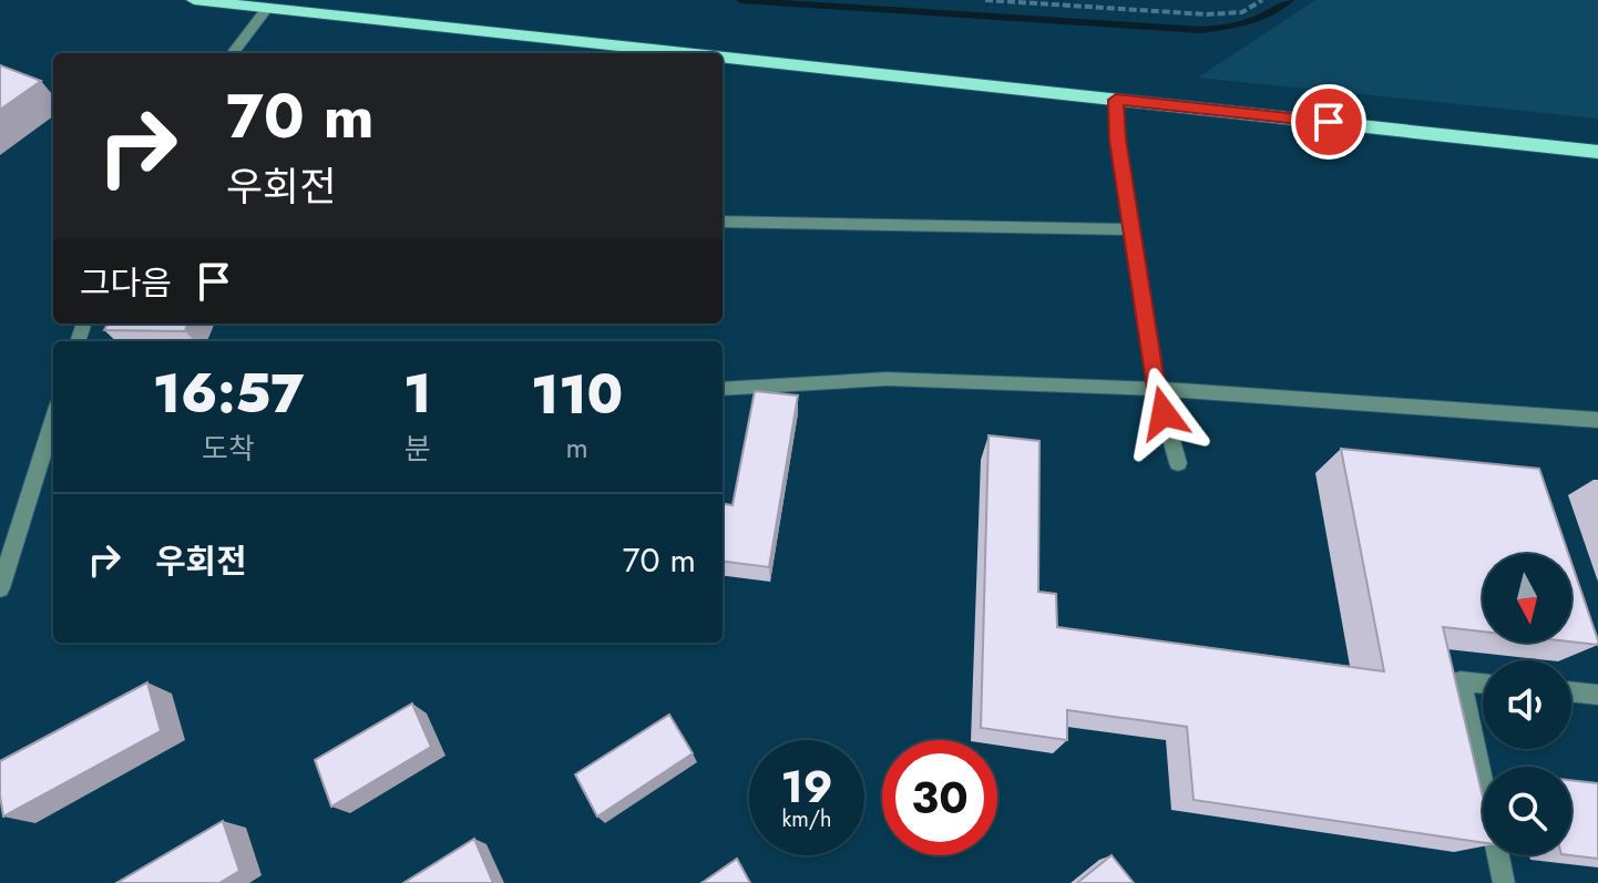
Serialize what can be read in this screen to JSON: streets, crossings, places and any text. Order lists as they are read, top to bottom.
{
  "north": "bottom",
  "page": {
    "turn": ["70 m", "우회전"],
    "then": "그다음",
    "eta": [
      "16:57",
      "도착",
      "1",
      "분",
      "110",
      "m"
    ],
    "list": [
      {
        "name": "우회전",
        "value": "70 m"
      }
    ],
    "speed": "19 km/h",
    "limit": "30"
  }
}
